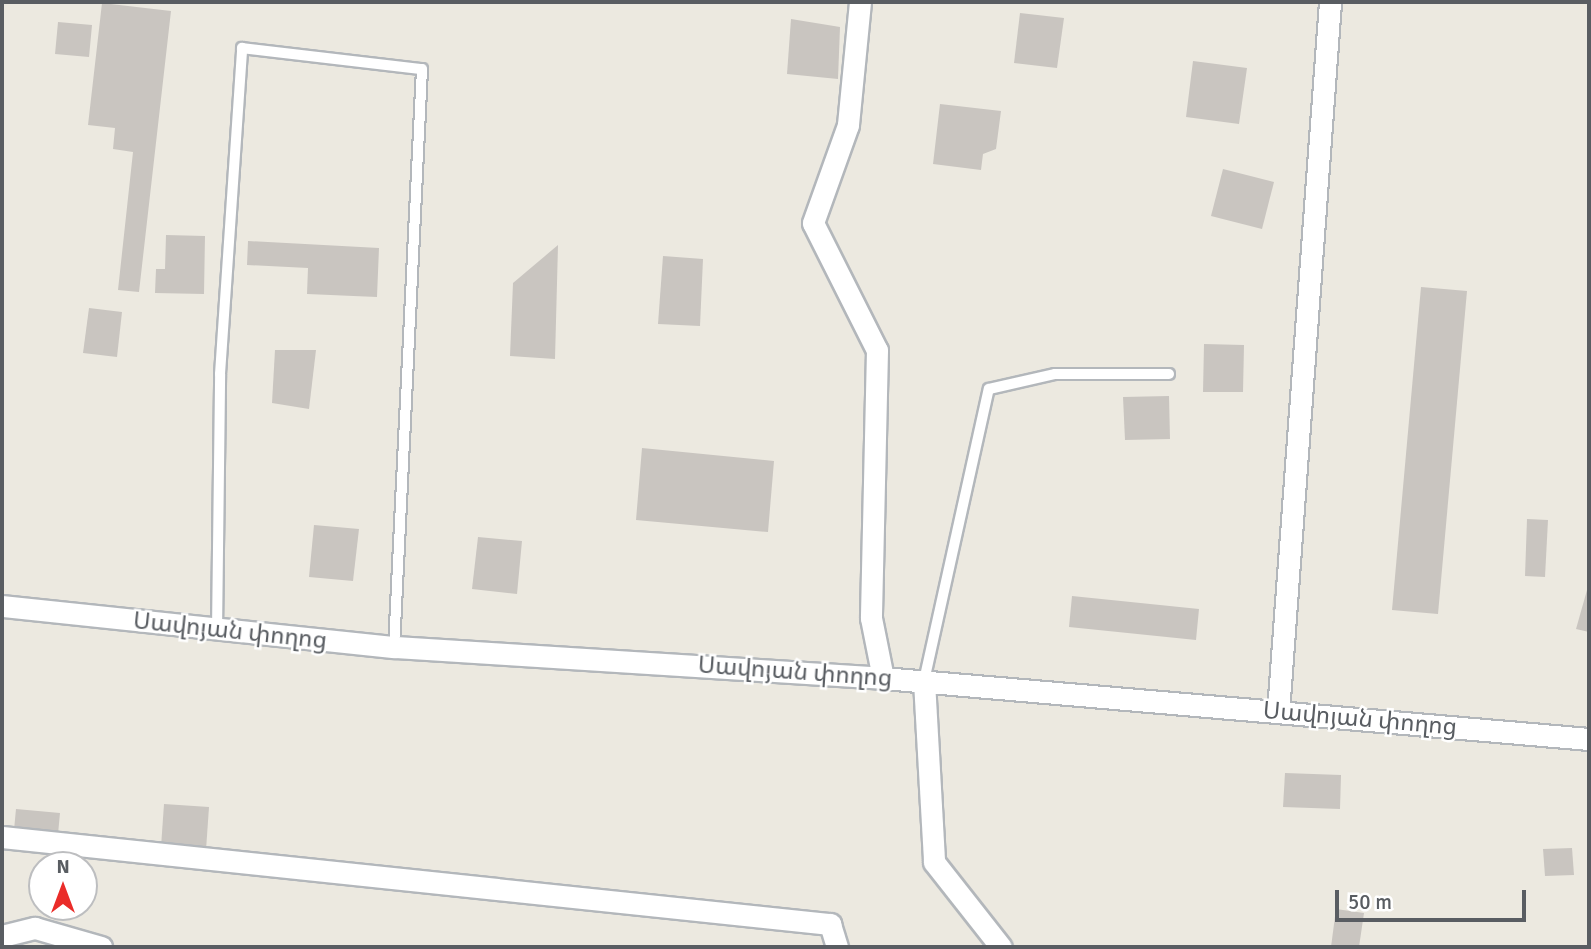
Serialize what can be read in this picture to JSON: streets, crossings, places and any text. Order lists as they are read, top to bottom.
{
  "streets": {
    "street": ["Սավոյան փողոց"]
  },
  "scale_bar": "50 m",
  "north": "top"
}
